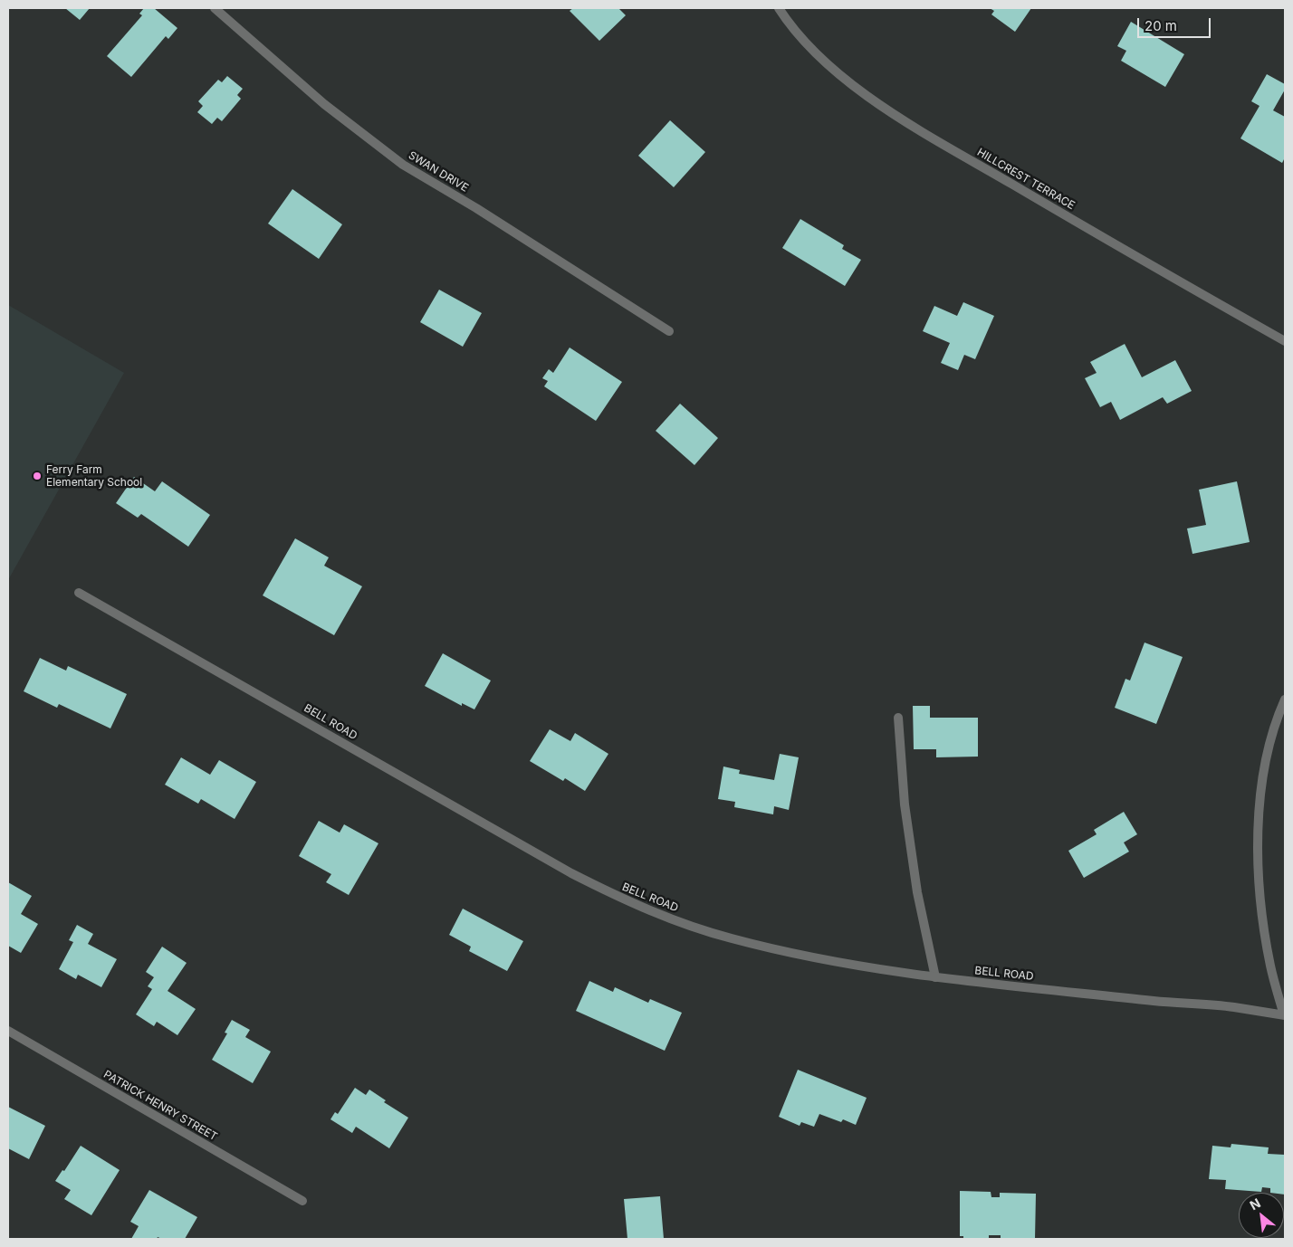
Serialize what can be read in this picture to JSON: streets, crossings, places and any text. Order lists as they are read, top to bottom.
{
  "streets": {
    "street": [
      "SWAN DRIVE",
      "HILLCREST TERRACE",
      "BELL ROAD",
      "PATRICK HENRY STREET"
    ]
  },
  "places": ["Ferry Farm Elementary School"],
  "scale_bar": "20 m",
  "north": "top left"
}
